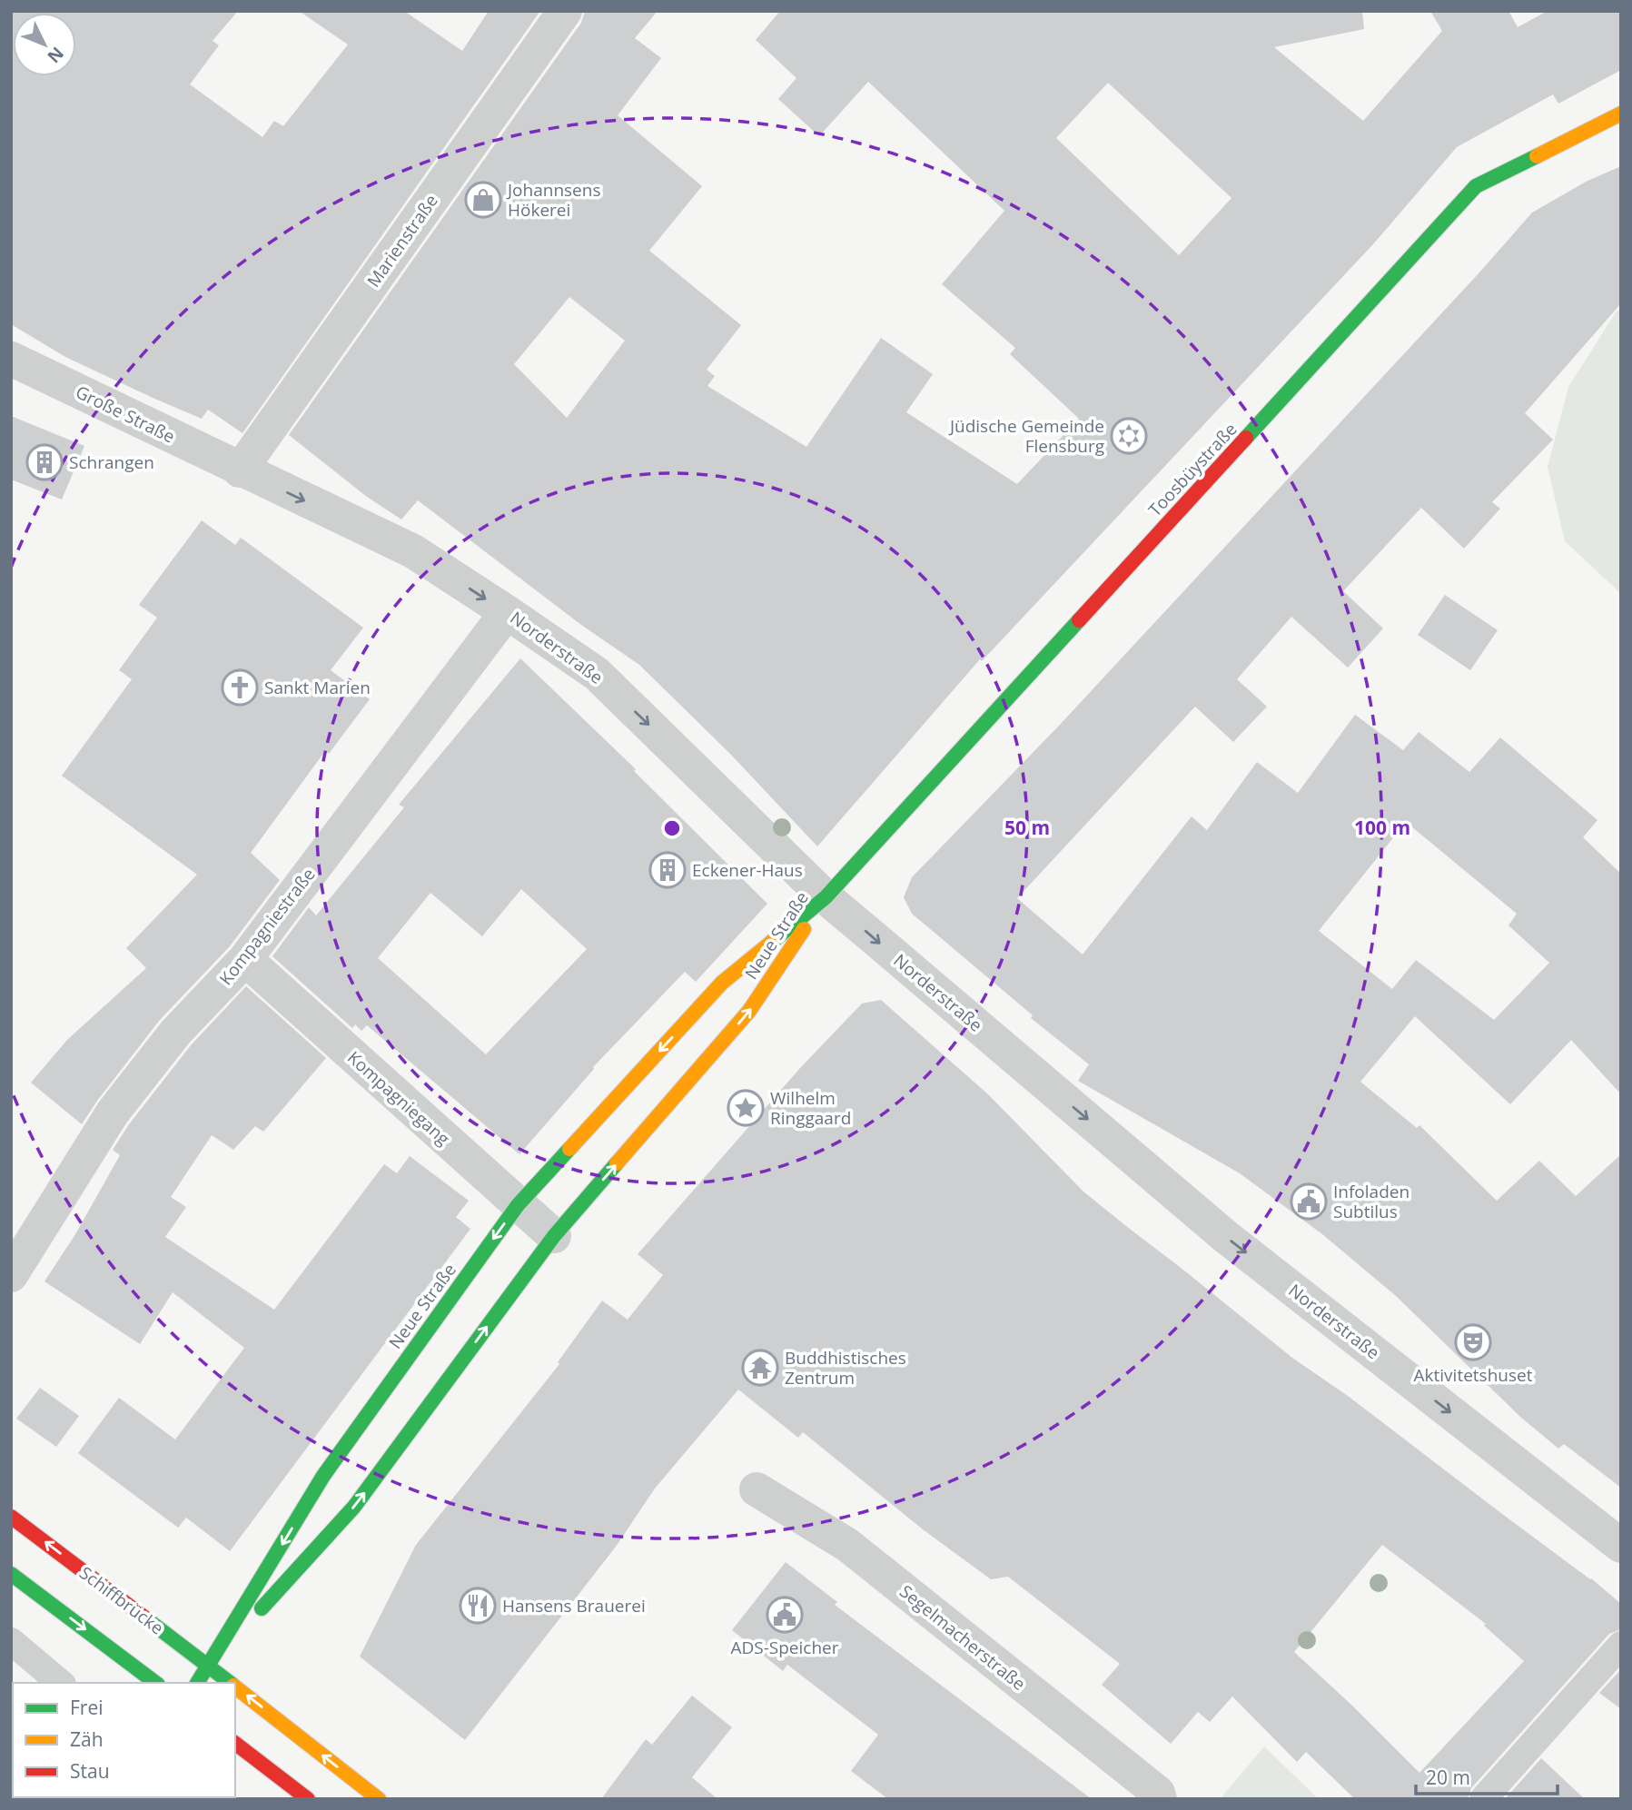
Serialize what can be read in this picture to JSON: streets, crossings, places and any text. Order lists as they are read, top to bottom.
{
  "streets": {
    "main road": ["Toosbüystraße", "Neue Straße", "Schiffbrücke"],
    "street": [
      "Marienstraße",
      "Große Straße",
      "Norderstraße",
      "Kompagniestraße",
      "Kompagniegang",
      "Segelmacherstraße"
    ]
  },
  "crossings": [
    ["Marienstraße", "Große Straße"],
    ["Marienstraße", "Norderstraße"],
    ["Große Straße", "Norderstraße"],
    ["Toosbüystraße", "Norderstraße"],
    ["Toosbüystraße", "Neue Straße"],
    ["Norderstraße", "Kompagniestraße"],
    ["Norderstraße", "Neue Straße"],
    ["Kompagniestraße", "Kompagniegang"],
    ["Neue Straße", "Kompagniegang"],
    ["Neue Straße", "Schiffbrücke"]
  ],
  "one_way": ["Norderstraße"],
  "places": {
    "shop": ["Johannsens Hökerei"],
    "synagogue": ["Jüdische Gemeinde Flensburg"],
    "building": ["Schrangen", "Eckener-Haus"],
    "church": ["Sankt Marien"],
    "place": ["Wilhelm Ringgaard"],
    "public building": ["Infoladen Subtilus", "ADS-Speicher"],
    "theatre": ["Aktivitetshuset"],
    "temple": ["Buddhistisches Zentrum"],
    "restaurant": ["Hansens Brauerei"]
  },
  "legend": ["Frei", "Zäh", "Stau"],
  "scale_bar": "20 m",
  "north": "bottom right",
  "rings": ["50 m", "100 m"]
}
